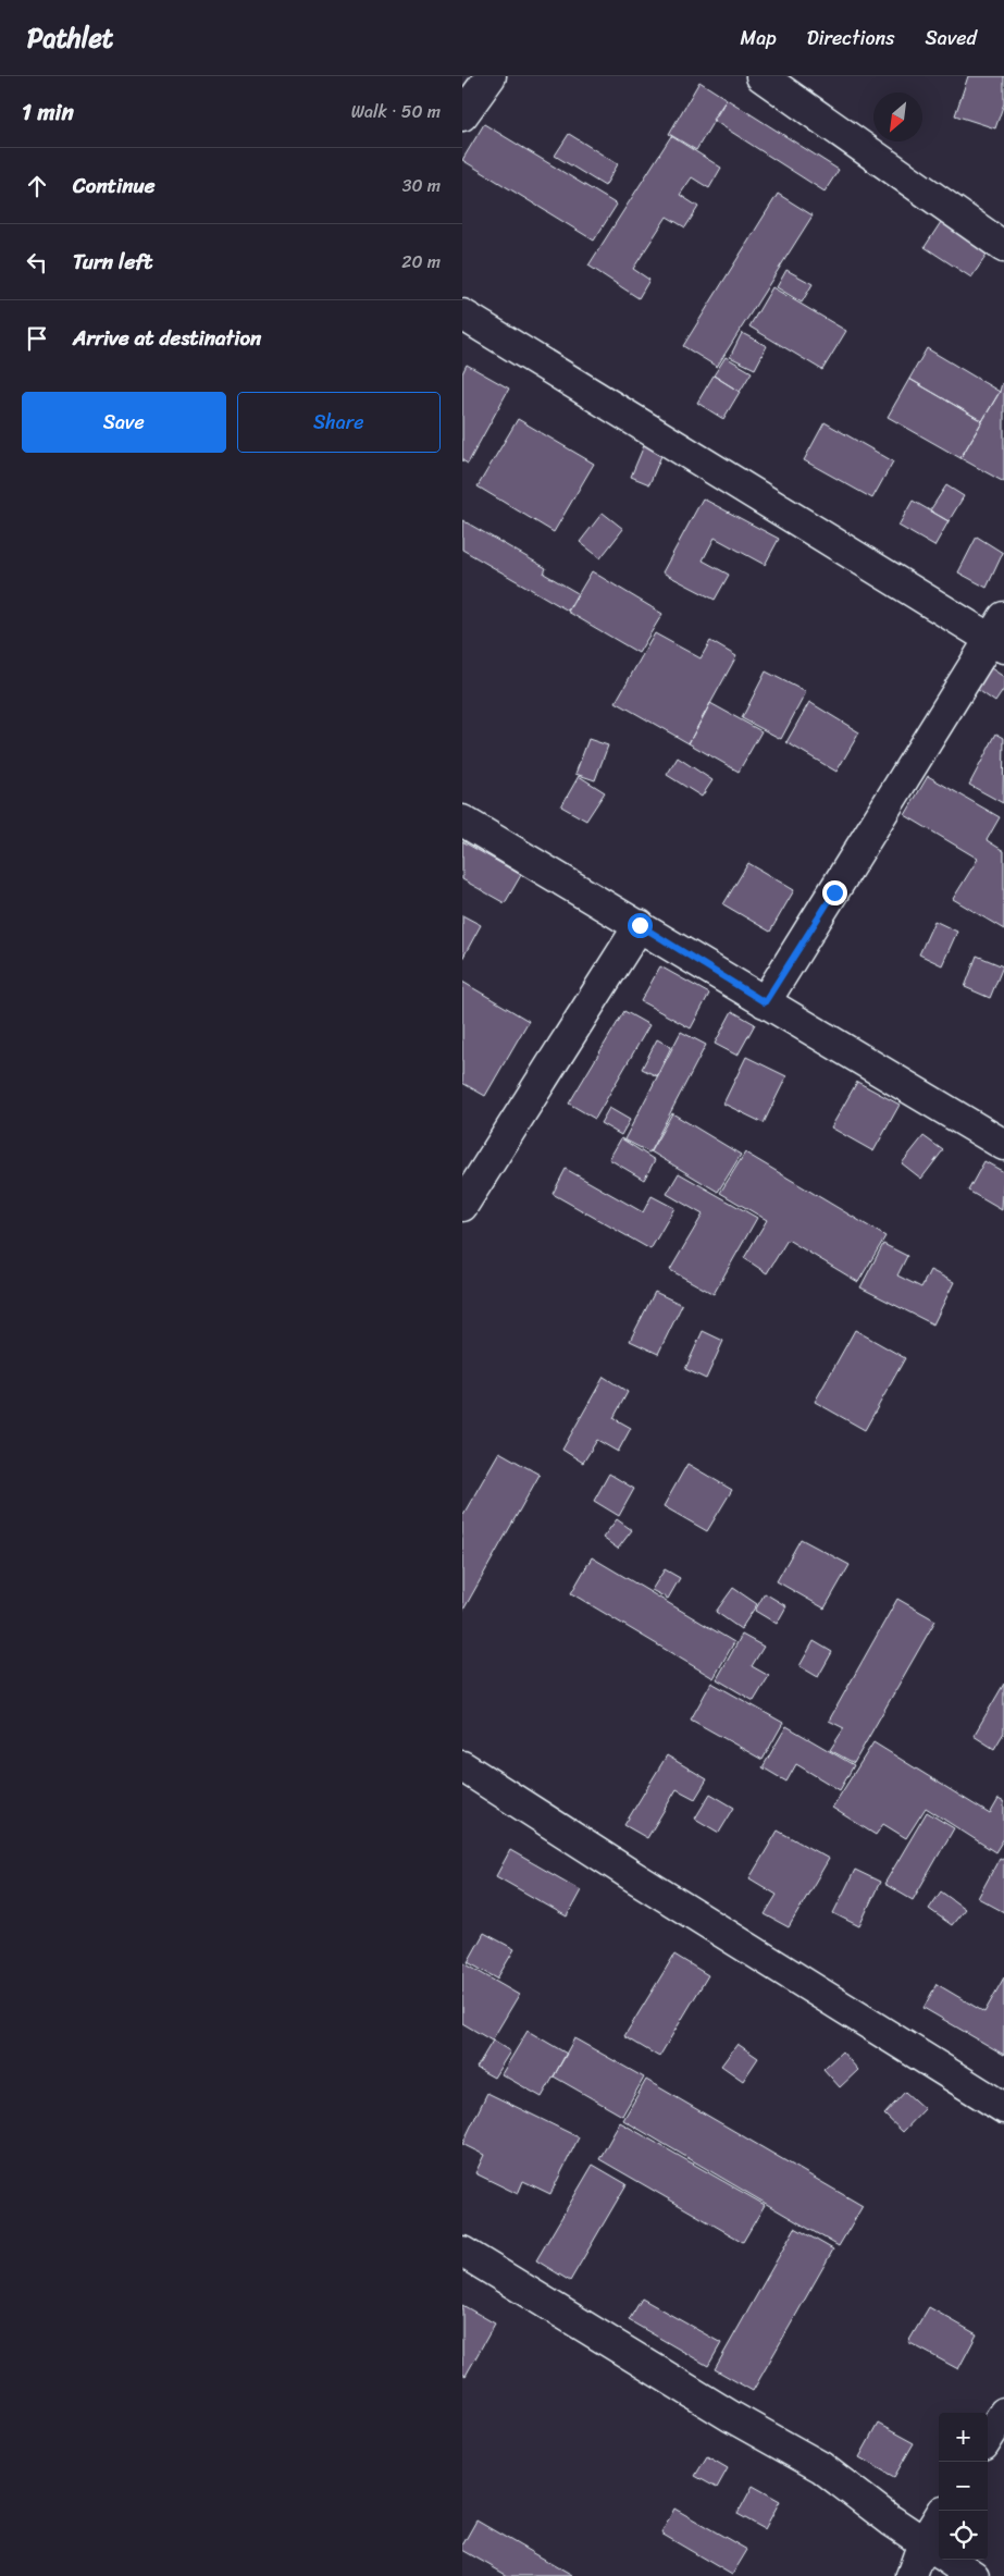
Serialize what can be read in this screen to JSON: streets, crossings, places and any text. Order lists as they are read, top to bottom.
{
  "north": "bottom left",
  "page": {
    "header": "Pathlet",
    "nav": ["Map", "Directions", "Saved"],
    "heading": ["1 min", "Walk · 50 m"],
    "list": [
      ["Continue", "30 m"],
      ["Turn left", "20 m"],
      "Arrive at destination"
    ],
    "buttons": ["Save", "Share"],
    "map_buttons": ["+", "−"]
  }
}
